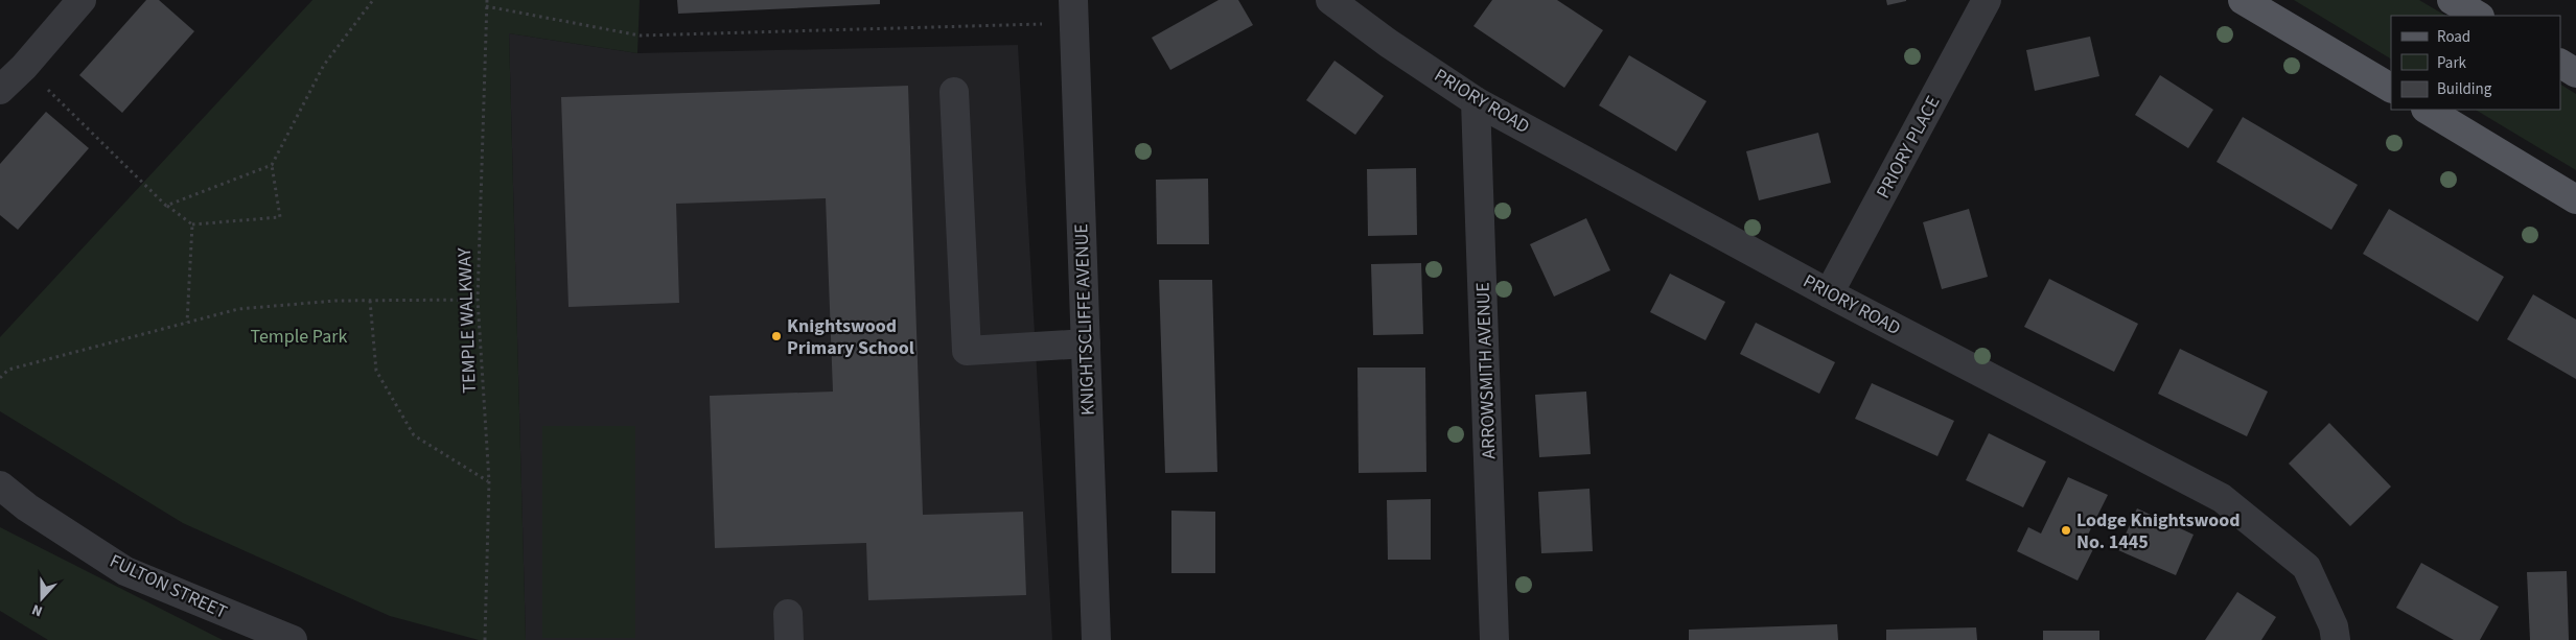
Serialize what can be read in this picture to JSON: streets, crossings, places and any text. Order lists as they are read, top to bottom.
{
  "streets": {
    "street": [
      "PRIORY ROAD",
      "PRIORY PLACE",
      "KNIGHTSCLIFFE AVENUE",
      "ARROWSMITH AVENUE",
      "FULTON STREET"
    ],
    "path": ["TEMPLE WALKWAY"]
  },
  "crossings": [
    ["PRIORY ROAD", "PRIORY PLACE"],
    ["PRIORY ROAD", "ARROWSMITH AVENUE"]
  ],
  "parks": ["Temple Park"],
  "places": ["Knightswood Primary School", "Lodge Knightswood No. 1445"],
  "legend": ["Road", "Park", "Building"],
  "north": "bottom"
}
